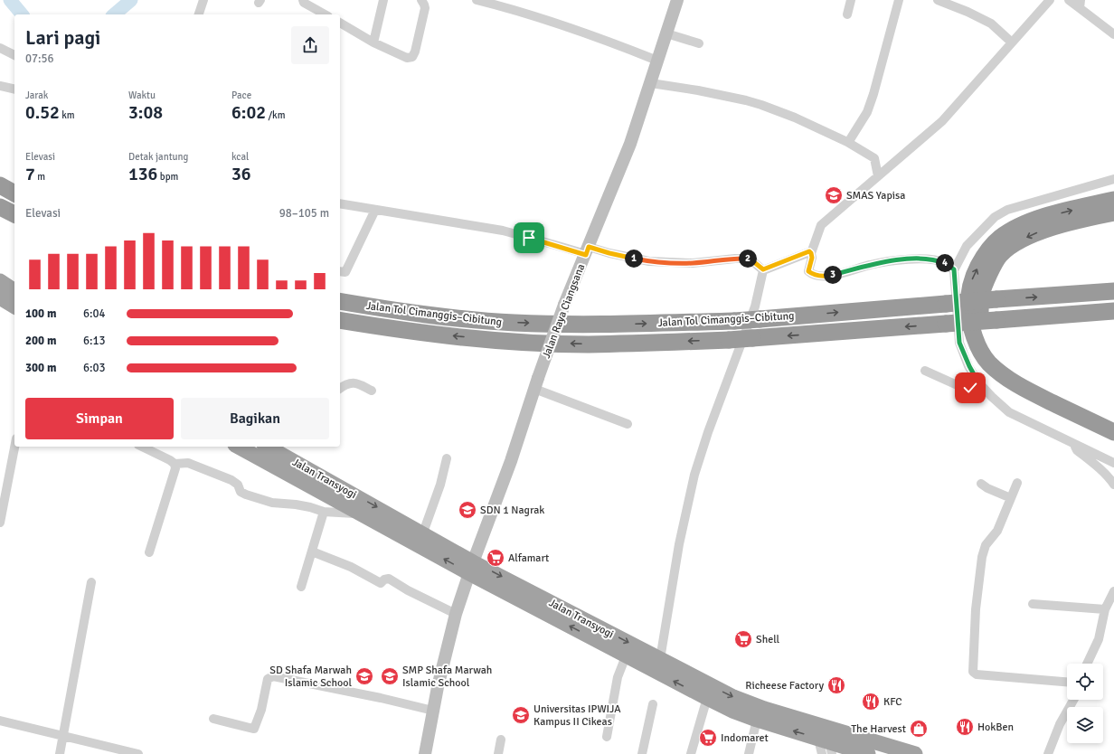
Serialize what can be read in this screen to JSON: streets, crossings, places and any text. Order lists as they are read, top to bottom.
{
  "streets": {
    "highway": ["Jalan Tol Cimanggis–Cibitung", "Jalan Transyogi"],
    "main road": ["Jalan Raya Ciangsana"]
  },
  "crossings": [
    ["Jalan Raya Ciangsana", "Jalan Transyogi"]
  ],
  "places": {
    "school or university": [
      "SMAS Yapisa",
      "SDN 1 Nagrak",
      "SD Shafa Marwah Islamic School",
      "SMP Shafa Marwah Islamic School",
      "Universitas IPWIJA Kampus II Cikeas"
    ],
    "supermarket": ["Alfamart", "Shell", "Indomaret"],
    "restaurant": ["Richeese Factory", "KFC", "HokBen"],
    "shop": ["The Harvest"]
  },
  "page": {
    "heading": ["Lari pagi", "07:56"],
    "stats": [
      ["Jarak", "0.52 km"],
      ["Waktu", "3:08"],
      ["Pace", "6:02 /km"],
      ["Elevasi", "7 m"],
      ["Detak jantung", "136 bpm"],
      ["kcal", "36"]
    ],
    "chart": ["Elevasi", "98–105 m"],
    "pins": [
      "1",
      "2",
      "4",
      "3"
    ],
    "list": [
      {
        "name": "100 m",
        "note": "6:04"
      },
      {
        "name": "200 m",
        "note": "6:13"
      },
      {
        "name": "300 m",
        "note": "6:03"
      }
    ],
    "buttons": ["Simpan", "Bagikan"]
  }
}
